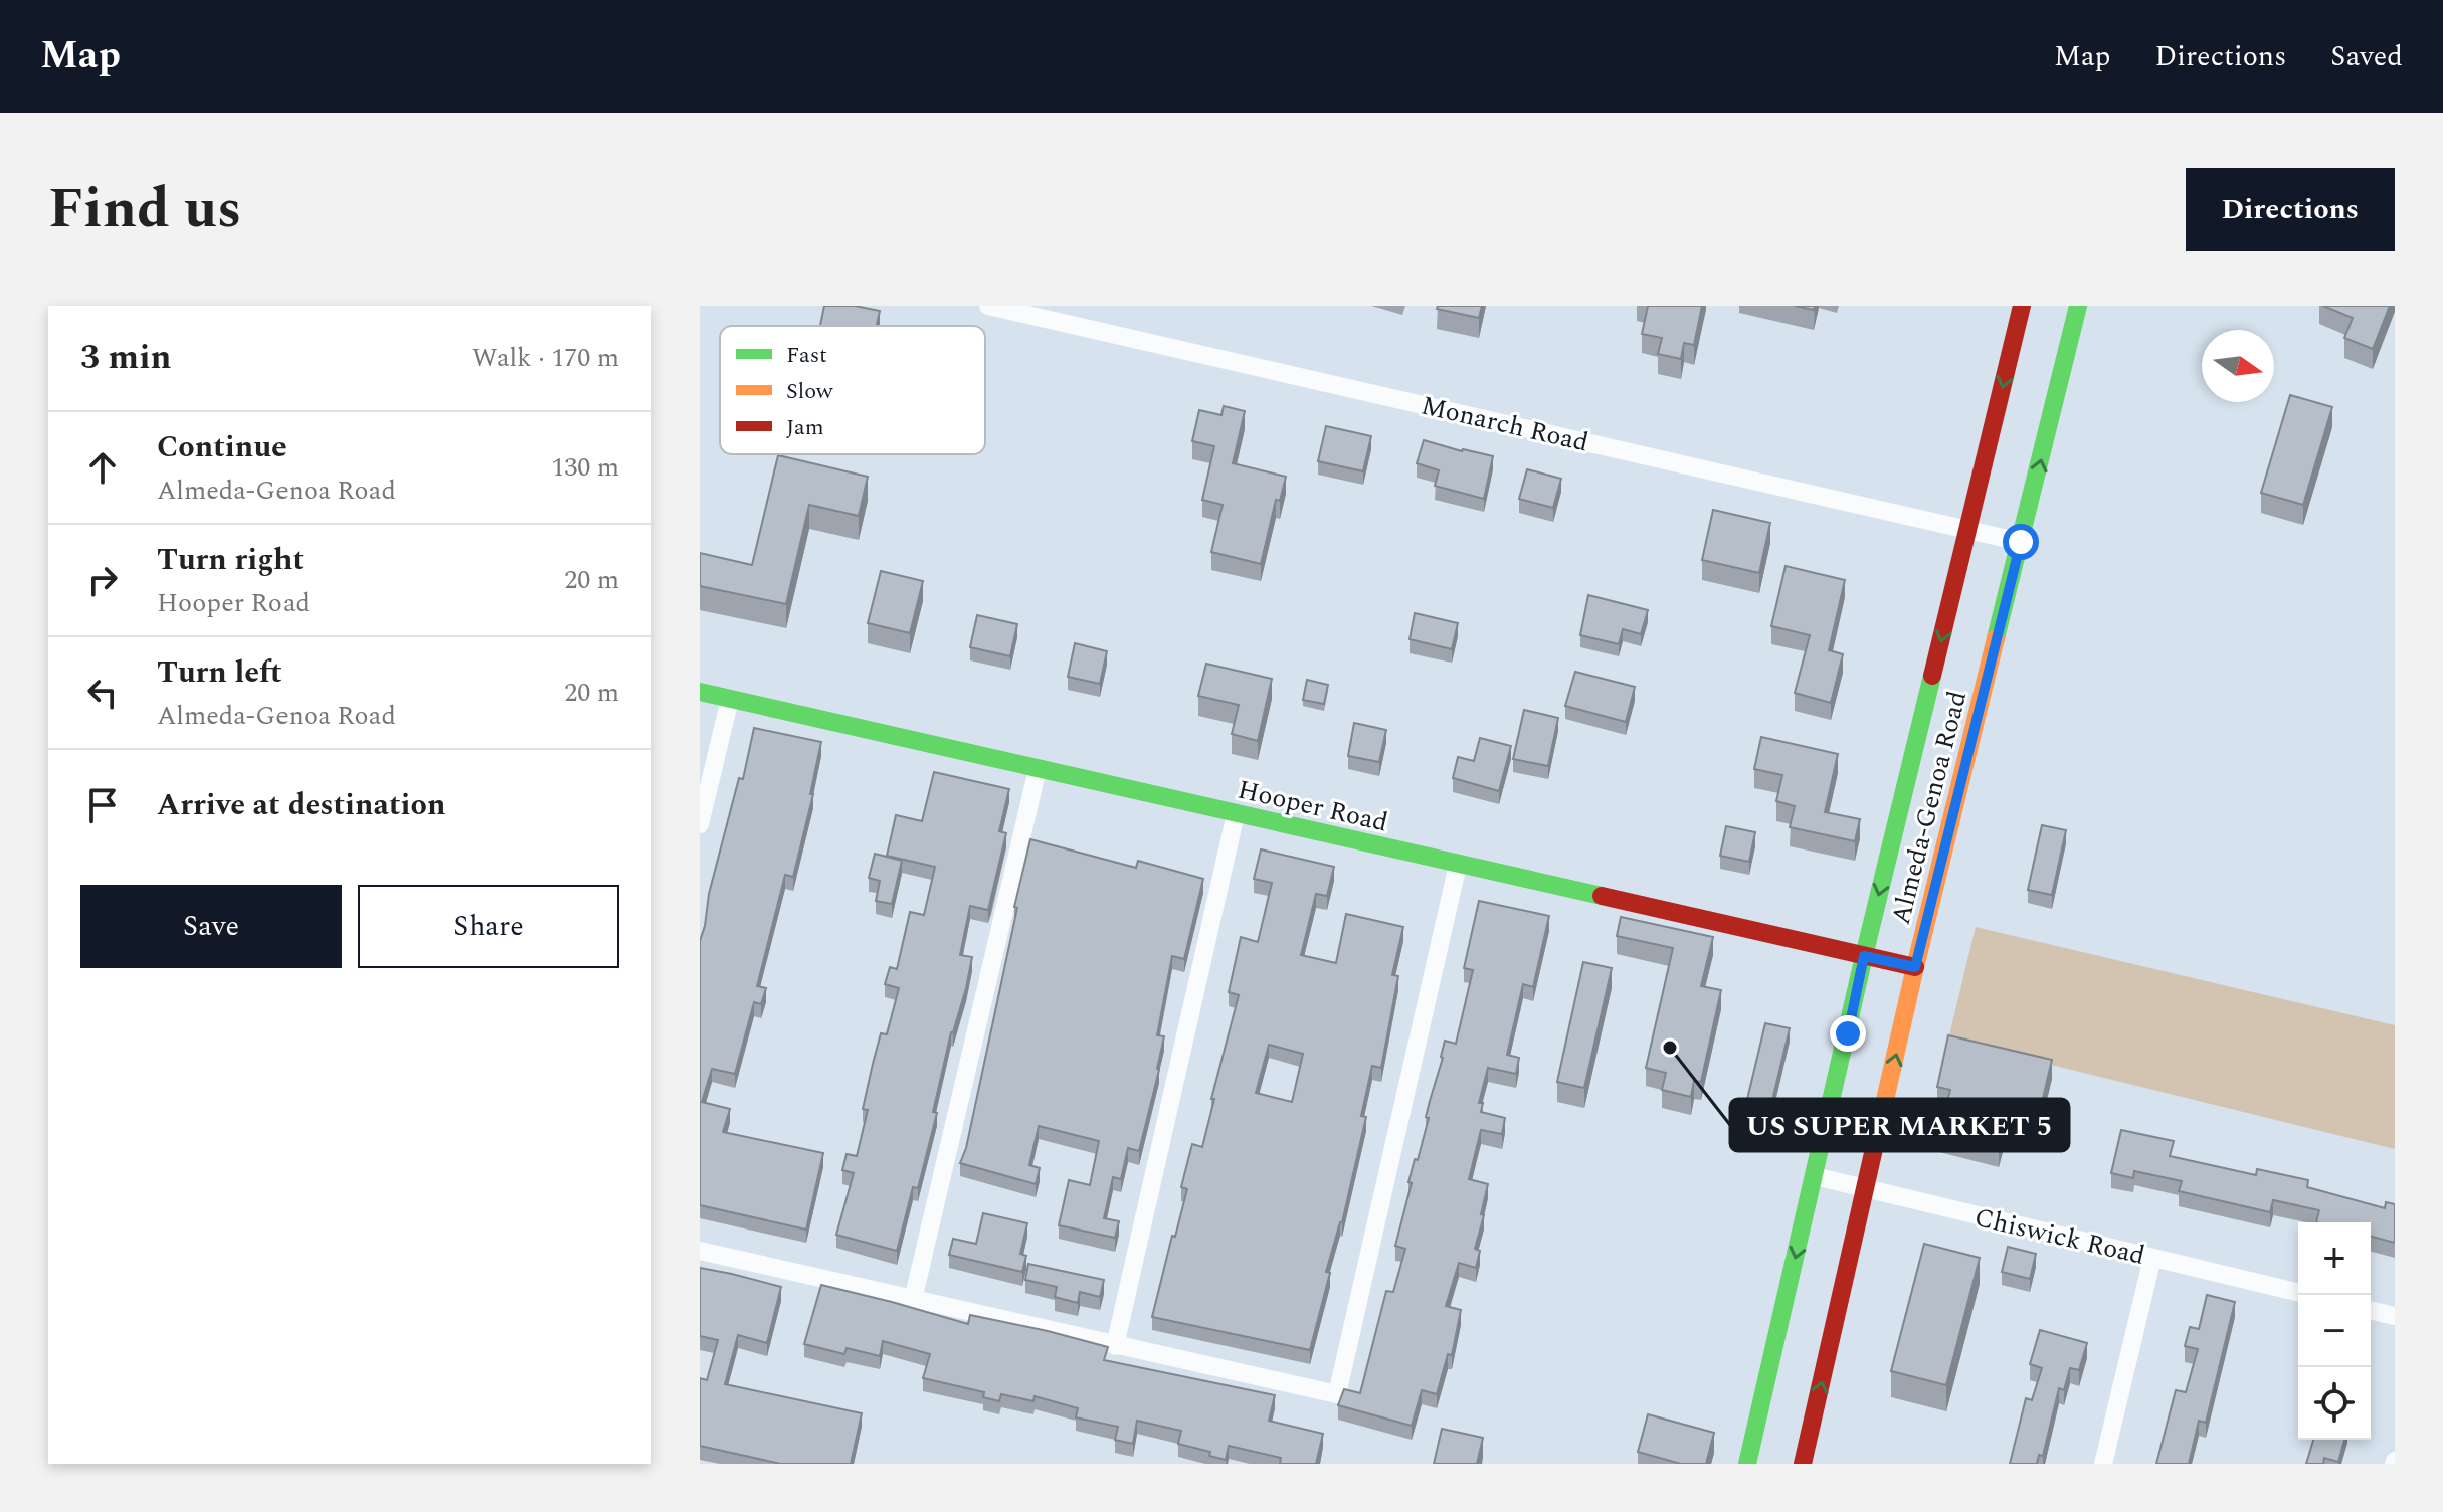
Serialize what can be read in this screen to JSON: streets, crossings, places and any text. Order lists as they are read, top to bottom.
{
  "streets": {
    "main road": ["Hooper Road", "Almeda-Genoa Road"],
    "street": ["Monarch Road", "Chiswick Road"]
  },
  "crossings": [
    ["Monarch Road", "Almeda-Genoa Road"],
    ["Hooper Road", "Almeda-Genoa Road"],
    ["Almeda-Genoa Road", "Chiswick Road"]
  ],
  "places": ["US SUPER MARKET 5"],
  "legend": ["Fast", "Slow", "Jam"],
  "north": "right",
  "page": {
    "header": "Map",
    "nav": ["Map", "Directions", "Saved"],
    "title": "Find us",
    "buttons": [
      "Directions",
      ["Save", "Share"]
    ],
    "heading": ["3 min", "Walk · 170 m"],
    "list": [
      ["Continue", "Almeda-Genoa Road", "130 m"],
      ["Turn right", "Hooper Road", "20 m"],
      ["Turn left", "Almeda-Genoa Road", "20 m"],
      "Arrive at destination"
    ],
    "map_buttons": ["+", "−"]
  }
}
